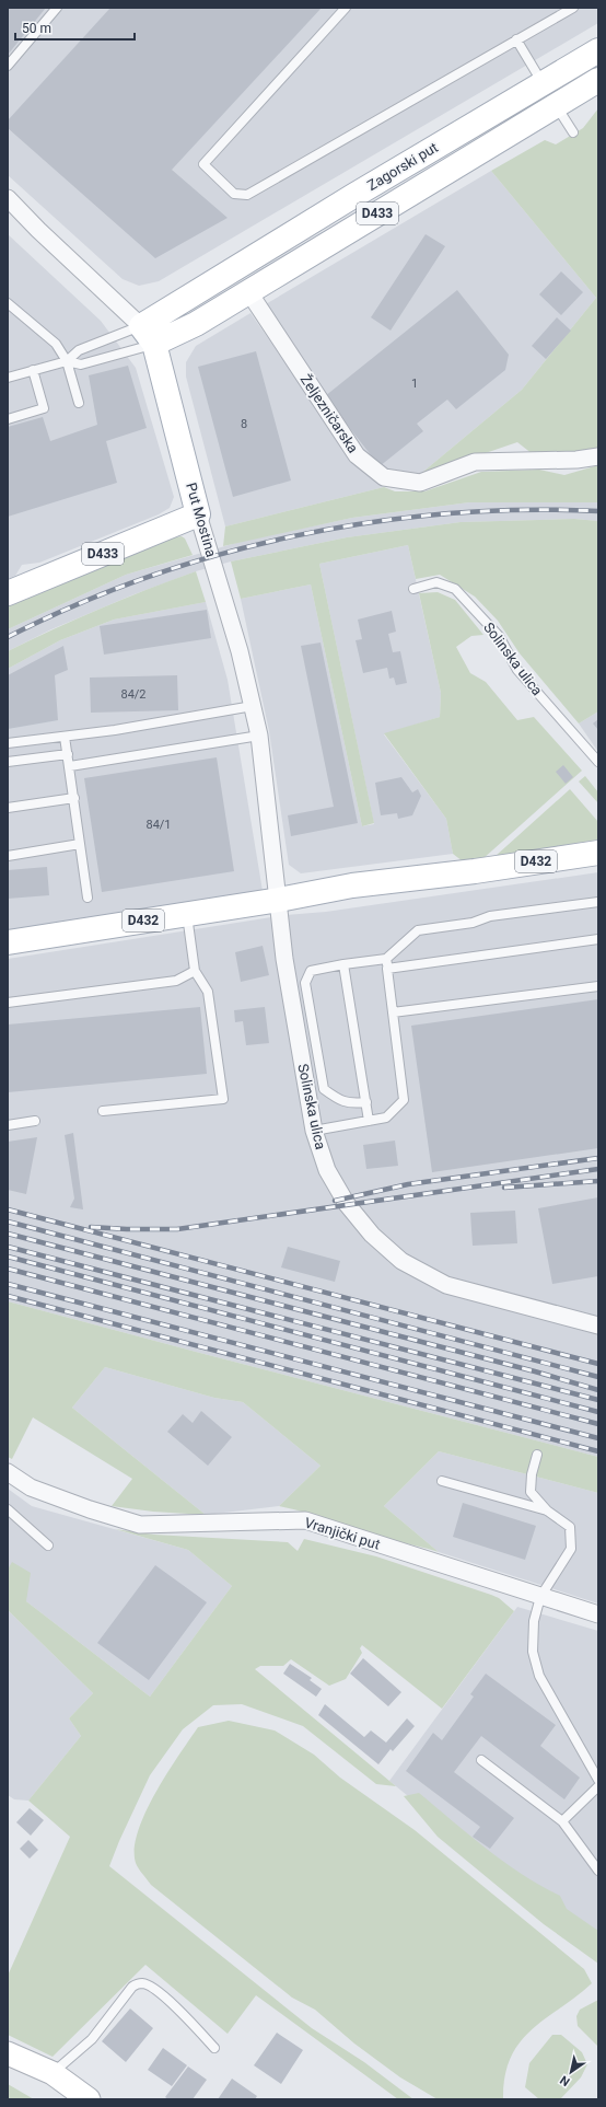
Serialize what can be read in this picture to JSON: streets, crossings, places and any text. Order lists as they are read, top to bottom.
{
  "streets": {
    "main road": [
      "Zagorski put",
      "D433",
      "Put Mostina",
      "D432"
    ],
    "street": ["Željezničarska", "Solinska ulica", "Vranjički put"]
  },
  "crossings": [
    ["Zagorski put", "Željezničarska"],
    ["Zagorski put", "Put Mostina"],
    ["D433", "Put Mostina"],
    ["Put Mostina", "Solinska ulica"],
    ["Put Mostina", "D432"],
    ["Solinska ulica", "D432"]
  ],
  "house_numbers": [
    "1",
    "8",
    "84/2",
    "84/1"
  ],
  "scale_bar": "50 m",
  "north": "bottom left"
}
